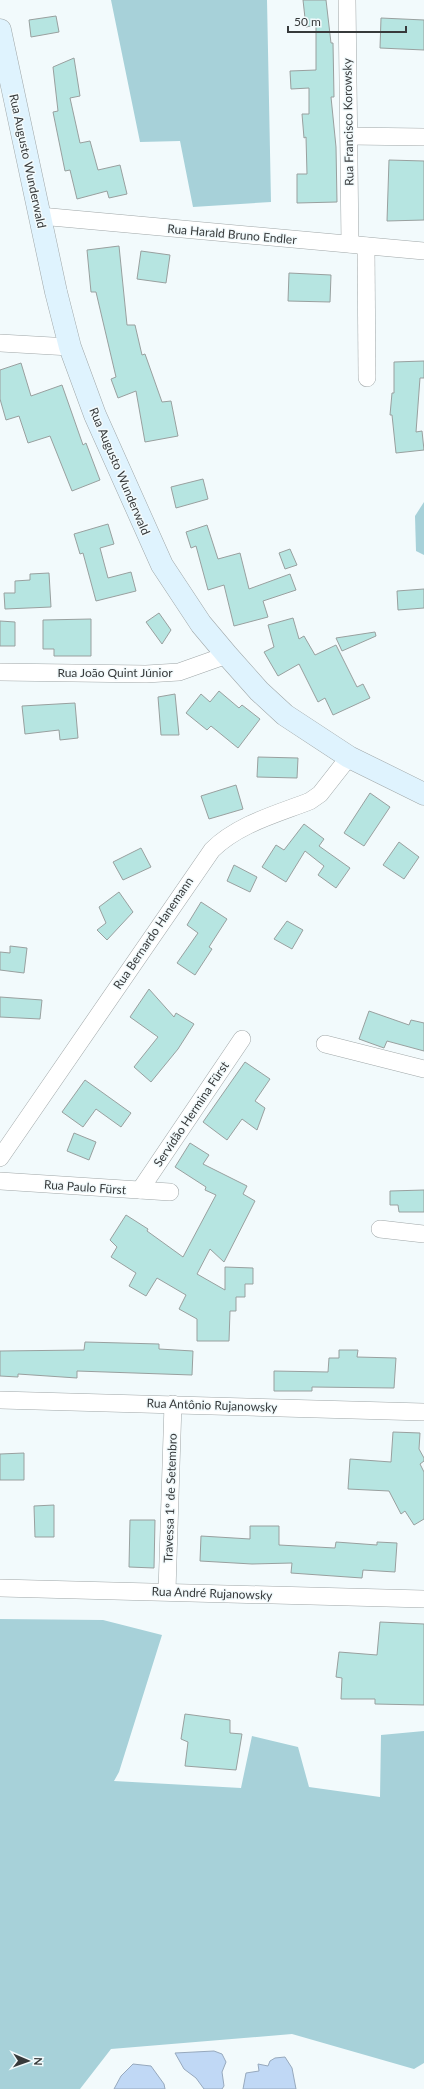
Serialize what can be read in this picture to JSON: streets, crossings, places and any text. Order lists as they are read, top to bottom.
{
  "streets": {
    "main road": ["Rua Augusto Wunderwald"],
    "street": [
      "Rua Francisco Korowsky",
      "Rua Harald Bruno Endler",
      "Rua João Quint Júnior",
      "Rua Bernardo Hanemann",
      "Servidão Hermina Fürst",
      "Rua Paulo Fürst",
      "Rua Antônio Rujanowsky",
      "Travessa 1º de Setembro",
      "Rua André Rujanowsky"
    ]
  },
  "crossings": [
    ["Rua Francisco Korowsky", "Rua Harald Bruno Endler"],
    ["Rua Augusto Wunderwald", "Rua Harald Bruno Endler"],
    ["Rua Augusto Wunderwald", "Rua João Quint Júnior"],
    ["Rua Augusto Wunderwald", "Rua Bernardo Hanemann"],
    ["Servidão Hermina Fürst", "Rua Paulo Fürst"],
    ["Rua Antônio Rujanowsky", "Travessa 1º de Setembro"],
    ["Travessa 1º de Setembro", "Rua André Rujanowsky"]
  ],
  "scale_bar": "50 m",
  "north": "right"
}
